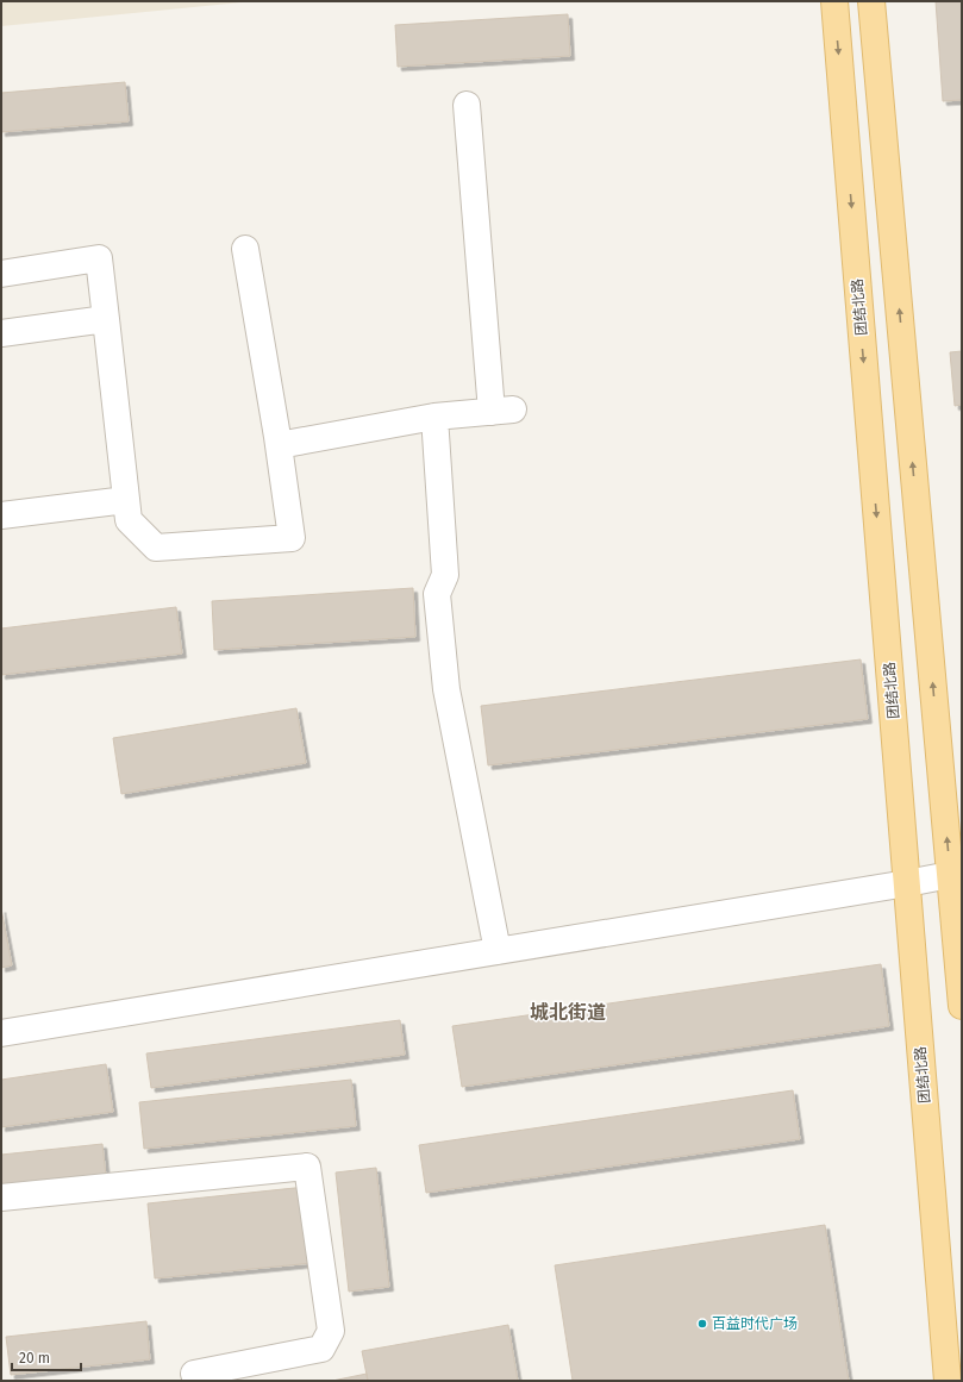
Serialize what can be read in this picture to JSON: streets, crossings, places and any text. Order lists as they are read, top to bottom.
{
  "streets": {
    "main road": ["团结北路"]
  },
  "districts": ["城北街道"],
  "places": ["百益时代广场"],
  "scale_bar": "20 m"
}
